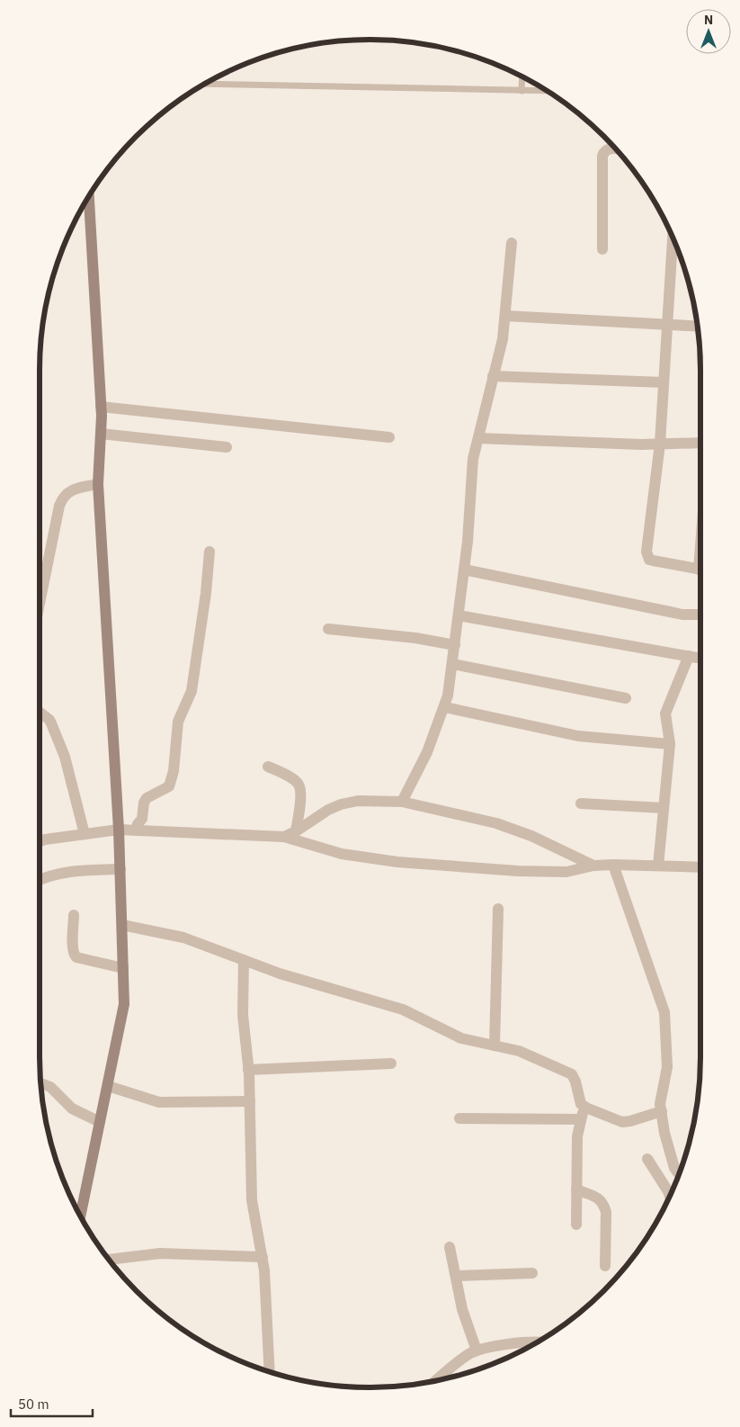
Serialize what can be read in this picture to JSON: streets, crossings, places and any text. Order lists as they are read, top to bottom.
{
  "scale_bar": "50 m",
  "north": "top"
}
